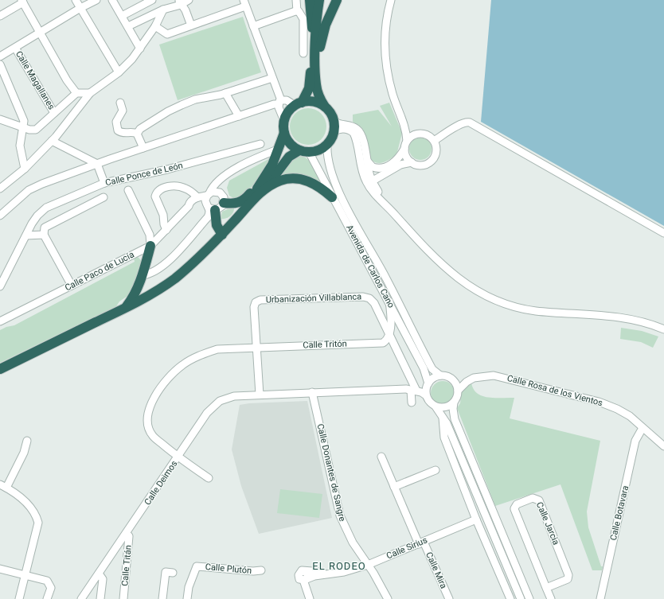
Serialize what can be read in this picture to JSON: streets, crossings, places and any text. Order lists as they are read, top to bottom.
{
  "streets": {
    "street": [
      "Calle Magallanes",
      "Calle Ponce de León",
      "Avenida de Carlos Cano",
      "Calle Paco de Lucía",
      "Urbanización Villablanca",
      "Calle Tritón",
      "Calle Rosa de los Vientos",
      "Calle Donantes de Sangre",
      "Calle Deimos",
      "Calle Botavara",
      "Calle Jarcia",
      "Calle Sirius",
      "Calle Titán",
      "Calle Plutón",
      "Calle Mira"
    ]
  },
  "crossings": [
    ["Avenida de Carlos Cano", "Calle Rosa de los Vientos"],
    ["Avenida de Carlos Cano", "Calle Deimos"],
    ["Urbanización Villablanca", "Calle Tritón"],
    ["Urbanización Villablanca", "Calle Deimos"],
    ["Calle Tritón", "Calle Deimos"],
    ["Calle Rosa de los Vientos", "Calle Deimos"],
    ["Calle Rosa de los Vientos", "Calle Botavara"],
    ["Calle Donantes de Sangre", "Calle Deimos"],
    ["Calle Donantes de Sangre", "Calle Sirius"],
    ["Calle Deimos", "Calle Titán"],
    ["Calle Sirius", "Calle Mira"]
  ],
  "districts": ["EL RODEO"]
}
